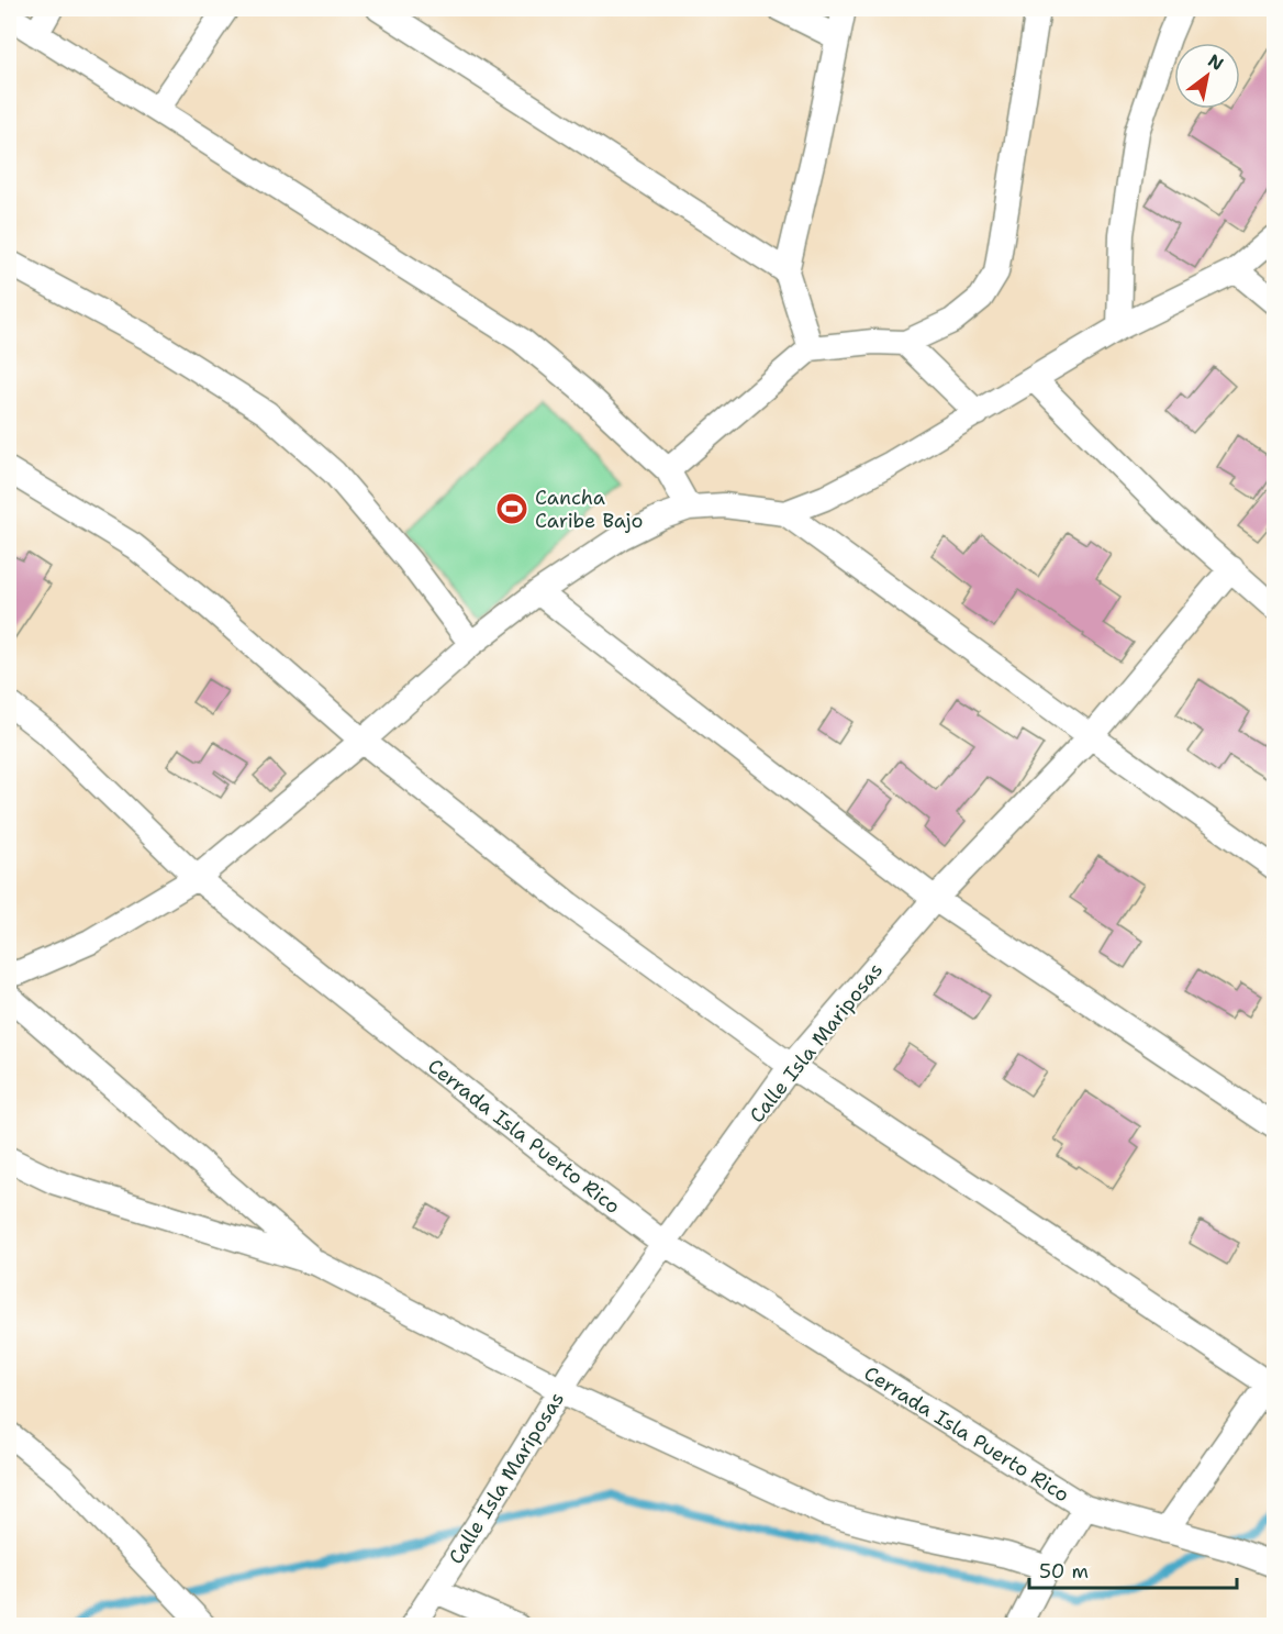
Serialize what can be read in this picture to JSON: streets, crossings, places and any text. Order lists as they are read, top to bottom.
{
  "streets": {
    "street": ["Calle Isla Mariposas", "Cerrada Isla Puerto Rico"]
  },
  "crossings": [
    ["Calle Isla Mariposas", "Cerrada Isla Puerto Rico"]
  ],
  "places": {
    "sports": ["Cancha Caribe Bajo"]
  },
  "scale_bar": "50 m",
  "north": "top right"
}
